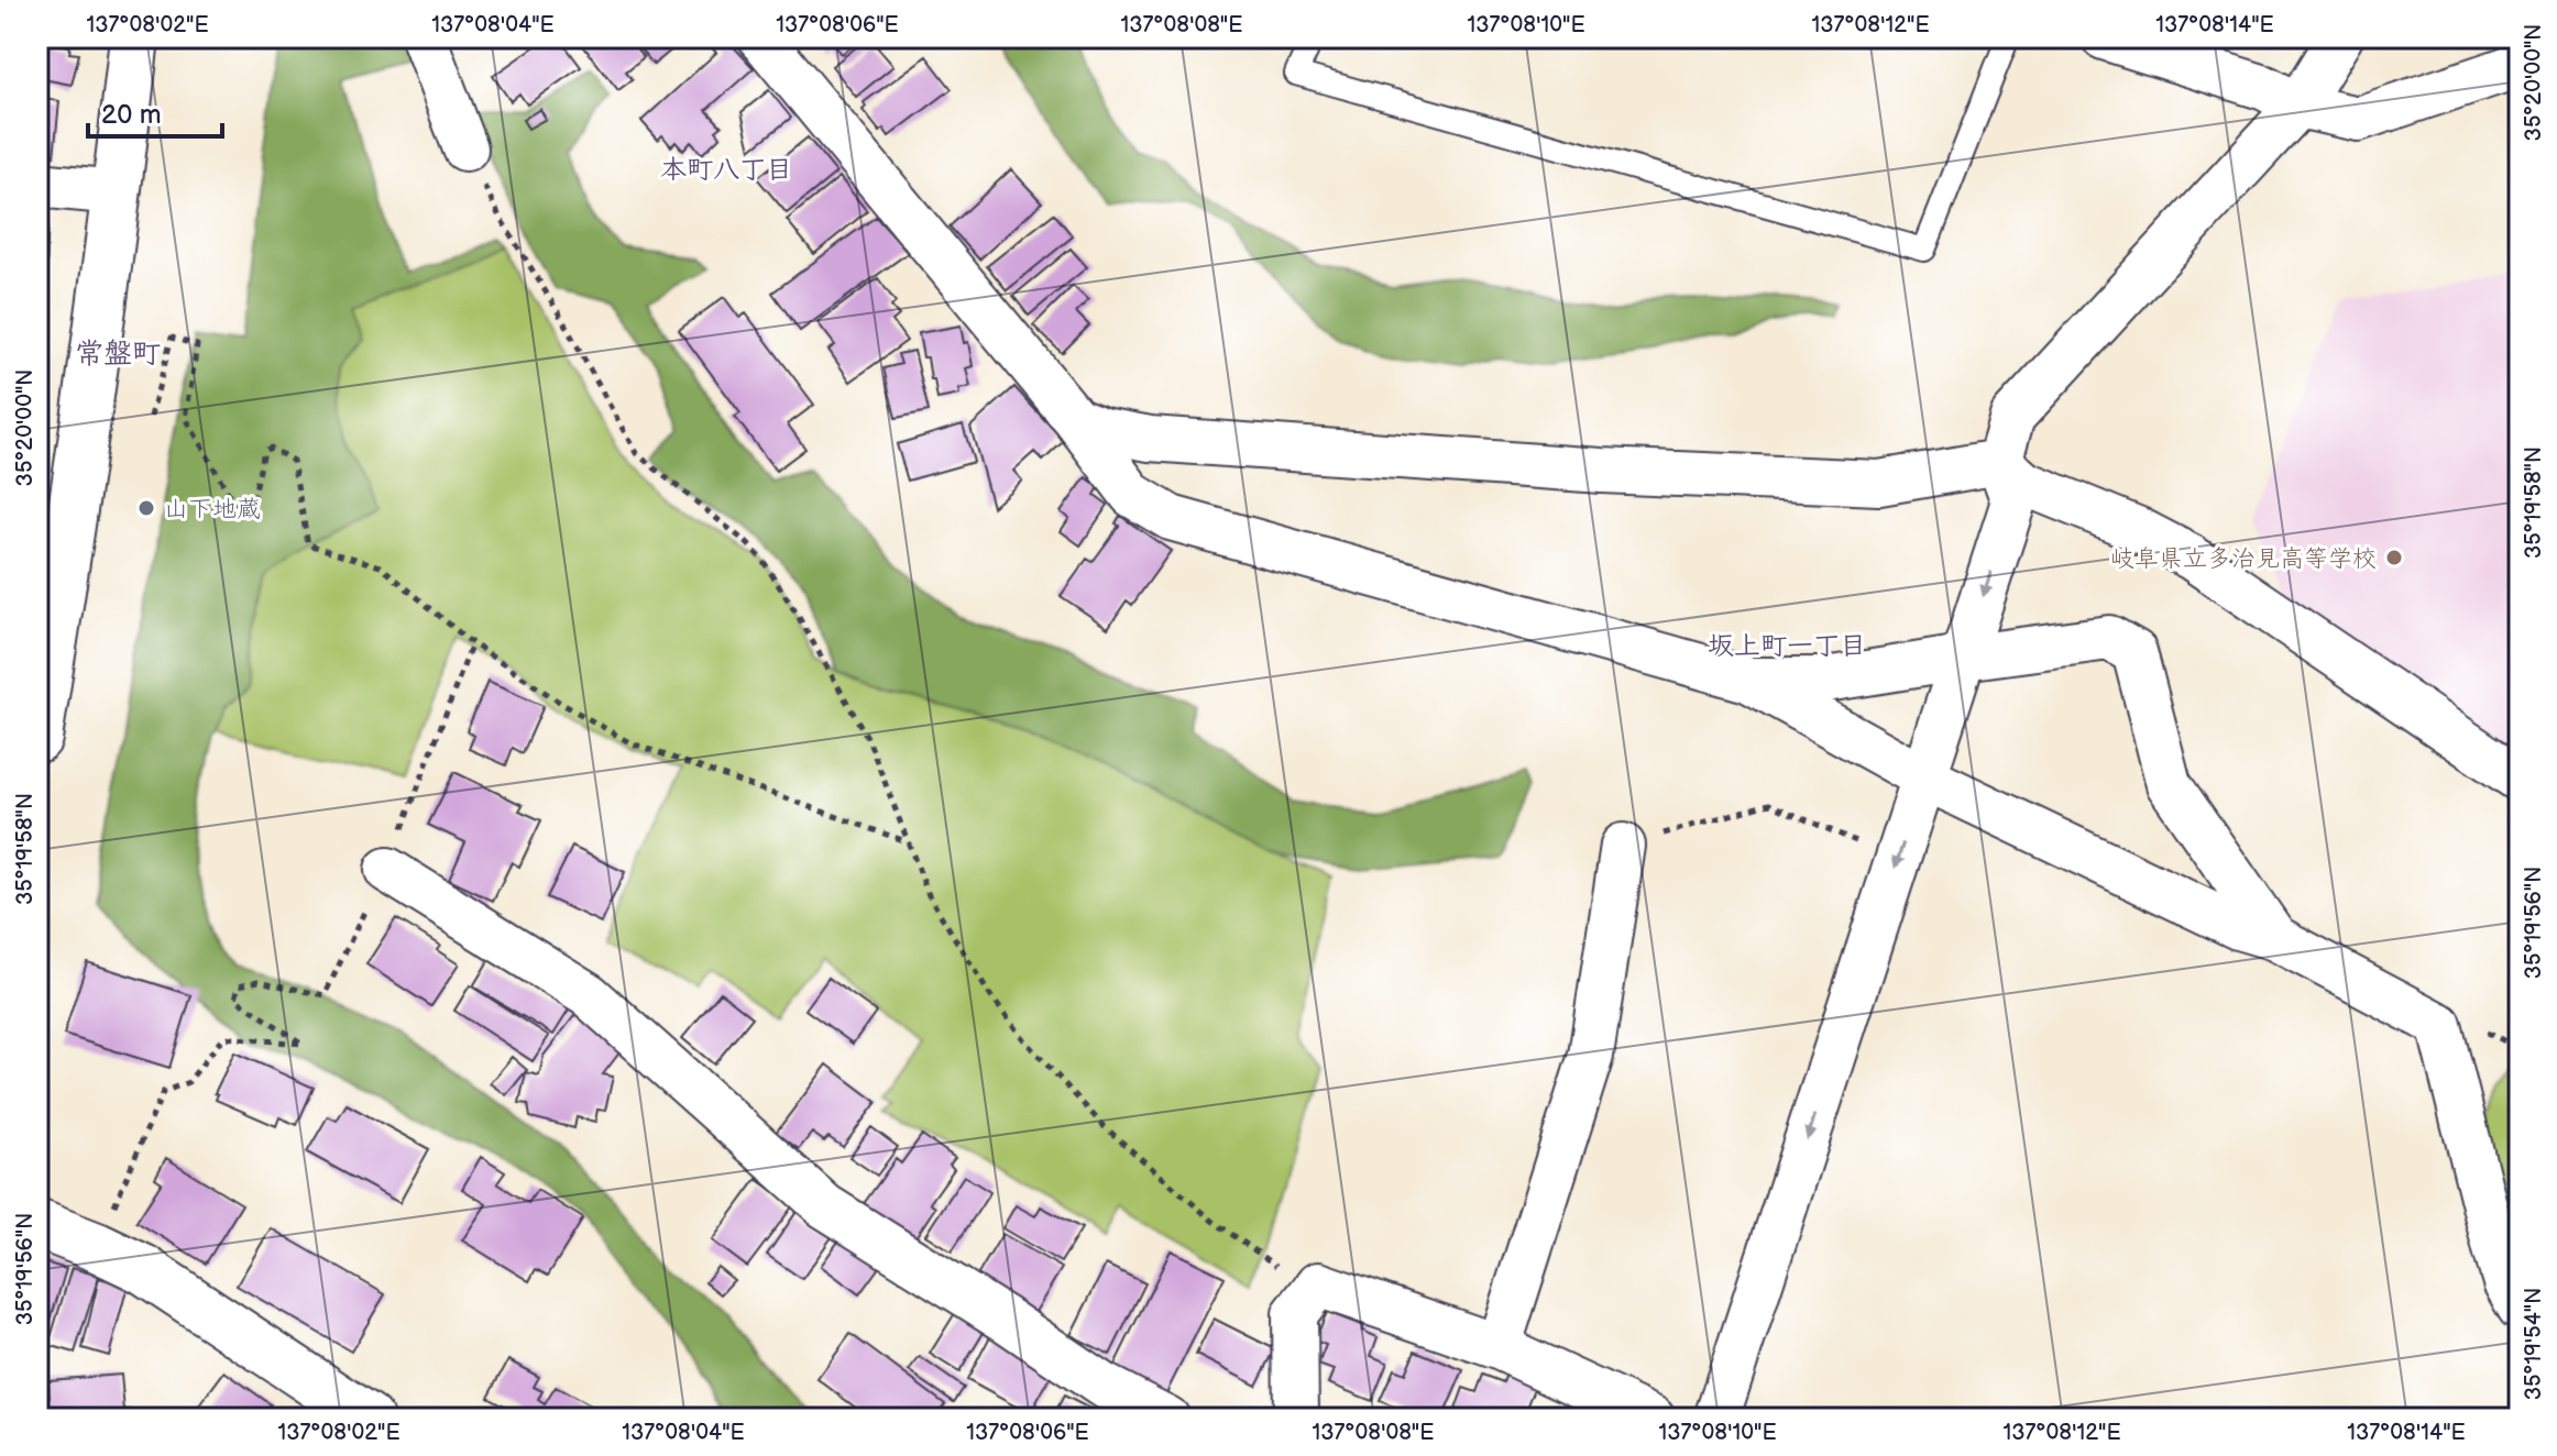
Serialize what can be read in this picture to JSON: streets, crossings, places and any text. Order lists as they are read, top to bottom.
{
  "districts": ["本町八丁目", "常盤町", "坂上町一丁目"],
  "places": ["山下地蔵", "岐阜県立多治見高等学校"],
  "scale_bar": "20 m",
  "coordinates": [
    "137°08'02\"E",
    "137°08'04\"E",
    "137°08'06\"E",
    "137°08'08\"E",
    "137°08'10\"E",
    "137°08'12\"E",
    "137°08'14\"E",
    "35°20'00\"N",
    "35°19'58\"N",
    "35°19'56\"N",
    "35°19'54\"N"
  ]
}
